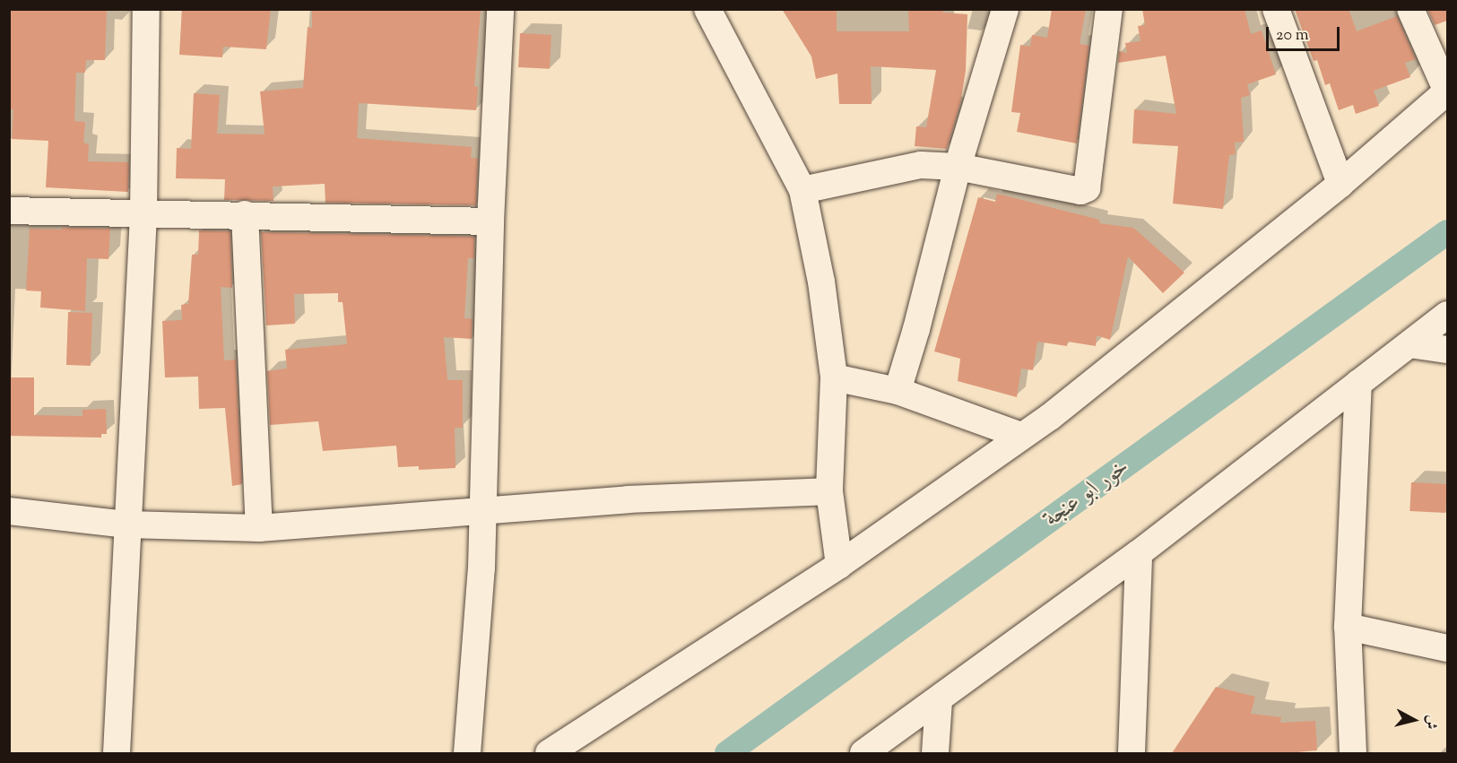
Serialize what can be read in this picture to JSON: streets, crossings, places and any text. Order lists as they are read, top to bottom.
{
  "water": ["خور ابو عنجة"],
  "scale_bar": "20 m",
  "north": "right"
}
